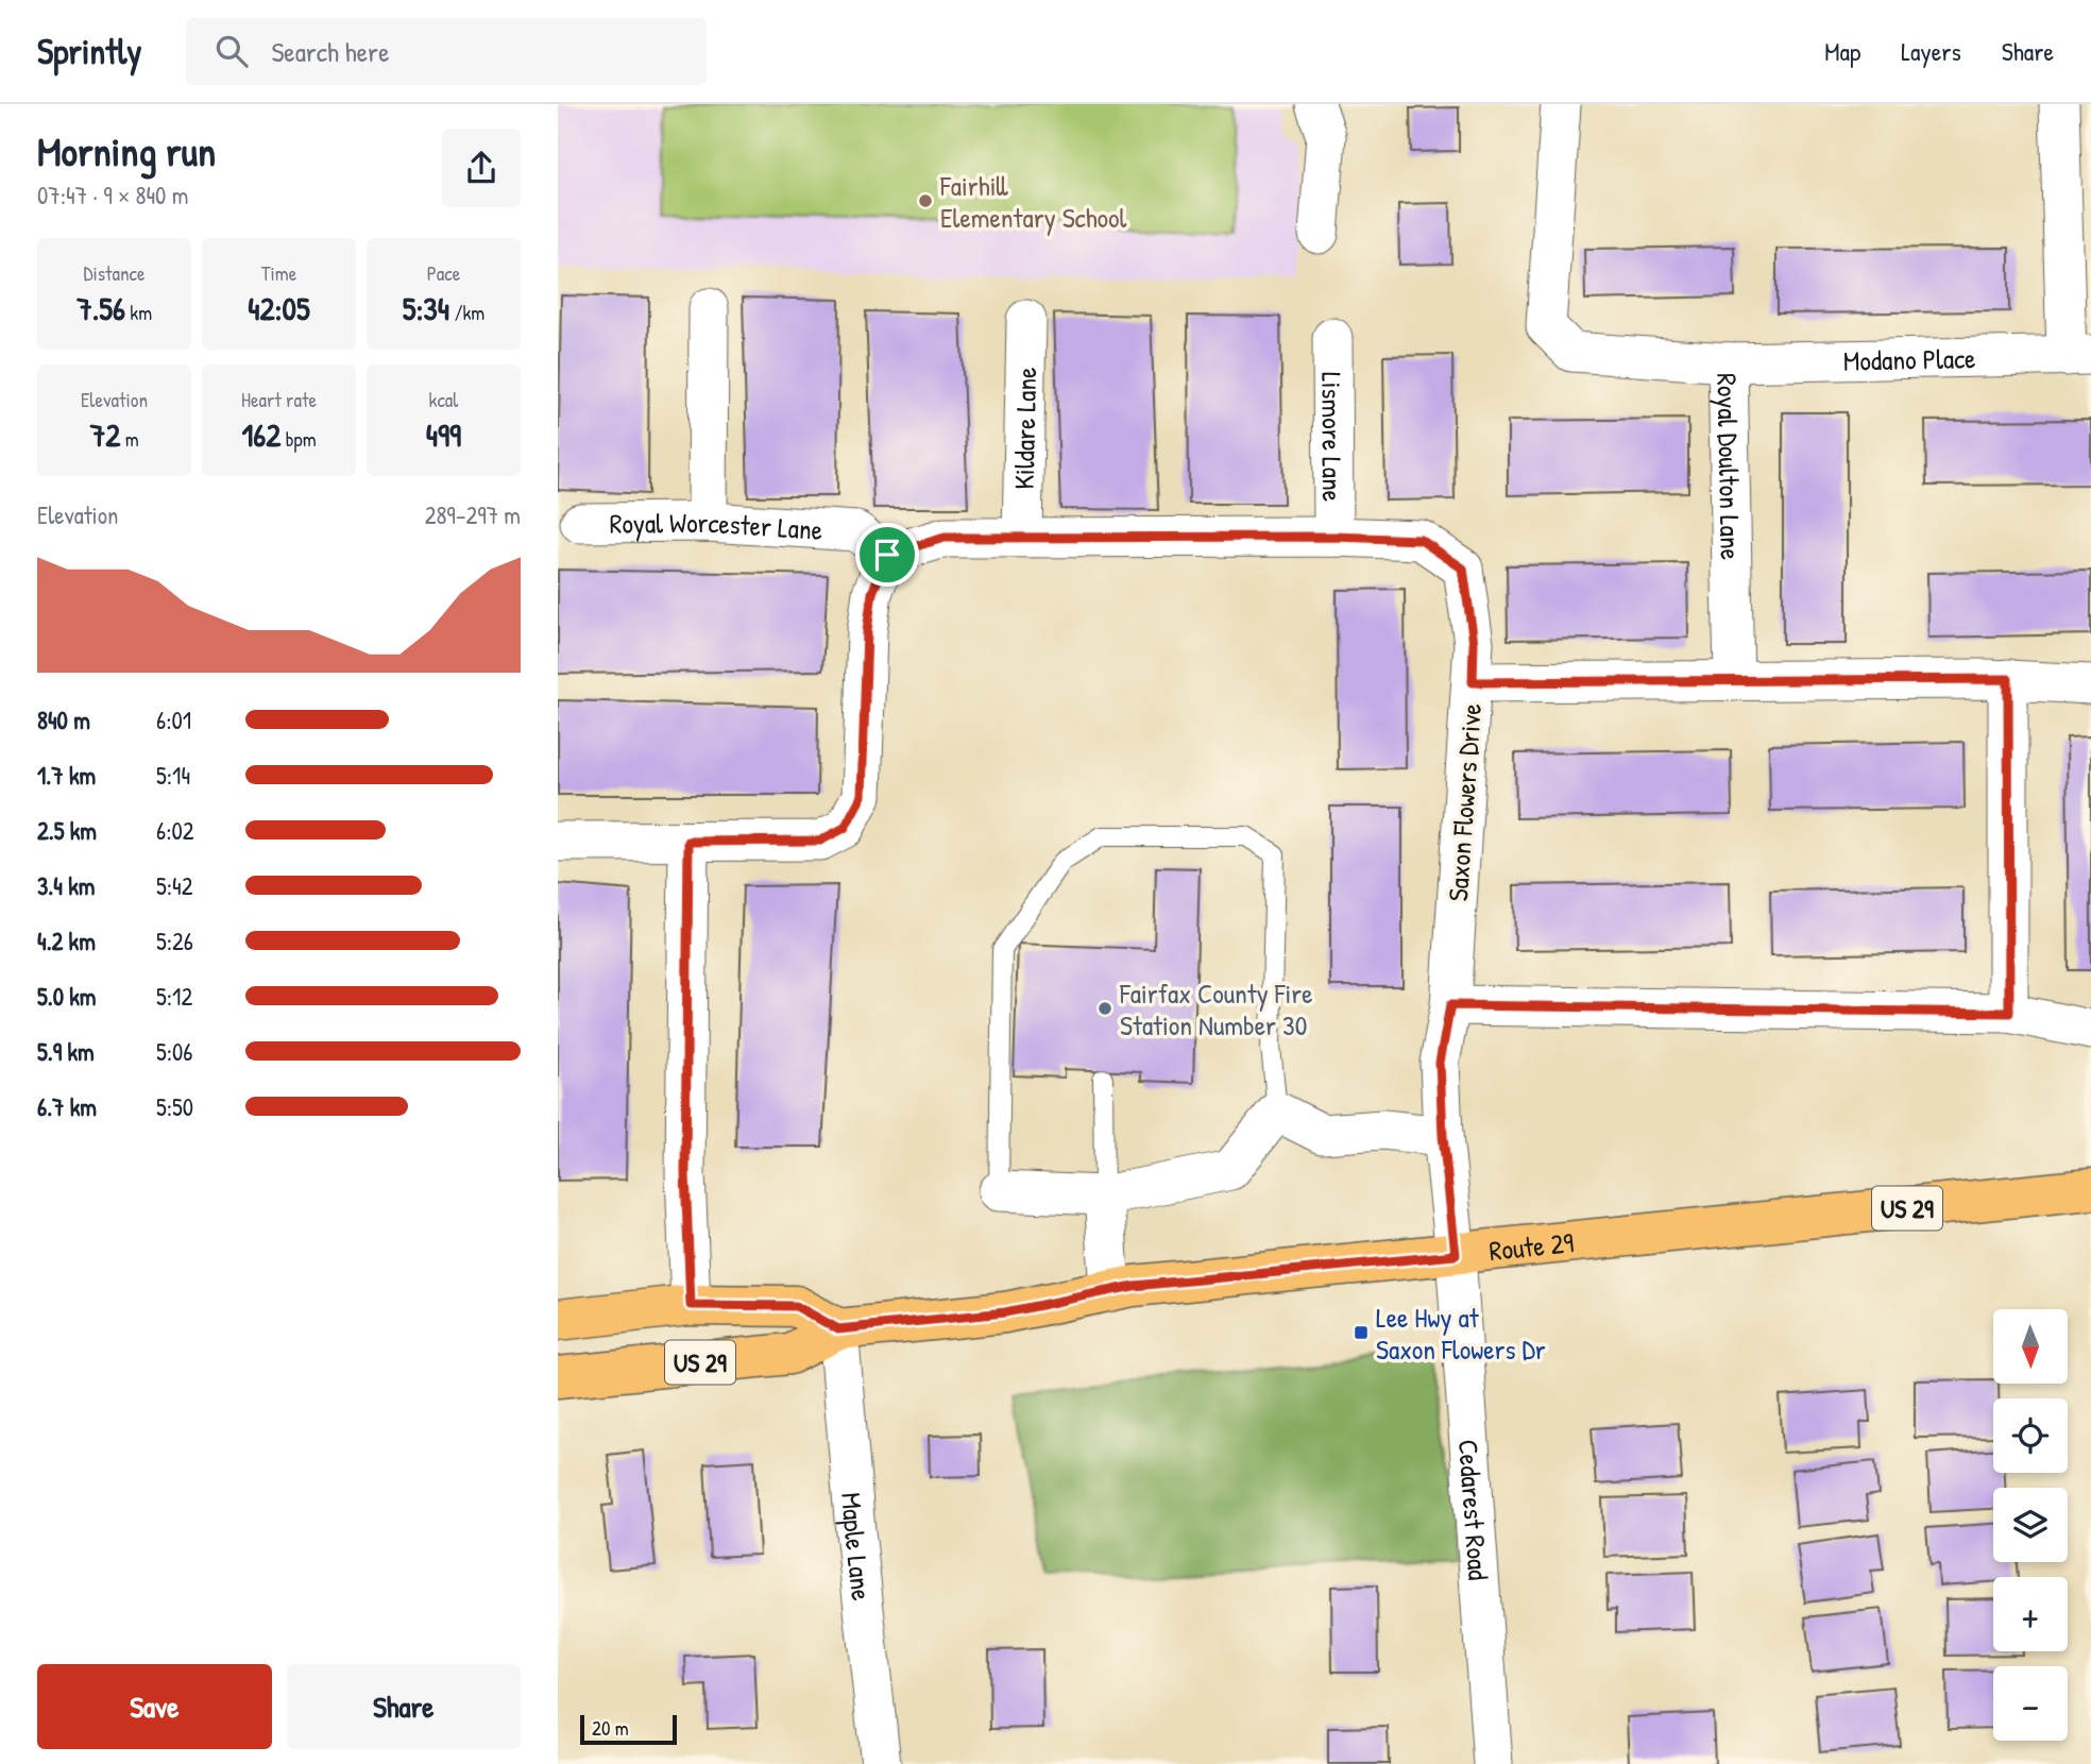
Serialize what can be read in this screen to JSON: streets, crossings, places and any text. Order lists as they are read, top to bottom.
{
  "streets": {
    "main road": ["US 29", "Route 29"],
    "street": [
      "Modano Place",
      "Kildare Lane",
      "Lismore Lane",
      "Royal Doulton Lane",
      "Royal Worcester Lane",
      "Saxon Flowers Drive",
      "Cedarest Road",
      "Maple Lane"
    ]
  },
  "crossings": [
    ["Modano Place", "Royal Doulton Lane"],
    ["Kildare Lane", "Saxon Flowers Drive"],
    ["Lismore Lane", "Saxon Flowers Drive"],
    ["Royal Worcester Lane", "Saxon Flowers Drive"],
    ["Saxon Flowers Drive", "Route 29"],
    ["Saxon Flowers Drive", "Cedarest Road"],
    ["US 29", "Route 29"],
    ["US 29", "Maple Lane"],
    ["Route 29", "Cedarest Road"],
    ["Route 29", "Maple Lane"]
  ],
  "places": {
    "other": ["Fairhill Elementary School", "Fairfax County Fire Station Number 30"],
    "transit": ["Lee Hwy at Saxon Flowers Dr"]
  },
  "scale_bar": "20 m",
  "north": "bottom",
  "page": {
    "header": "Sprintly",
    "search": "Search here",
    "nav": ["Map", "Layers", "Share"],
    "heading": ["Morning run", "07:47 · 9 × 840 m"],
    "stats": [
      ["Distance", "7.56 km"],
      ["Time", "42:05"],
      ["Pace", "5:34 /km"],
      ["Elevation", "72 m"],
      ["Heart rate", "162 bpm"],
      ["kcal", "499"]
    ],
    "chart": ["Elevation", "289–297 m"],
    "list": [
      {
        "name": "840 m",
        "note": "6:01"
      },
      {
        "name": "1.7 km",
        "note": "5:14"
      },
      {
        "name": "2.5 km",
        "note": "6:02"
      },
      {
        "name": "3.4 km",
        "note": "5:42"
      },
      {
        "name": "4.2 km",
        "note": "5:26"
      },
      {
        "name": "5.0 km",
        "note": "5:12"
      },
      {
        "name": "5.9 km",
        "note": "5:06"
      },
      {
        "name": "6.7 km",
        "note": "5:50"
      }
    ],
    "map_buttons": ["+", "−"],
    "buttons": ["Save", "Share"],
    "scale": "20 m"
  }
}
